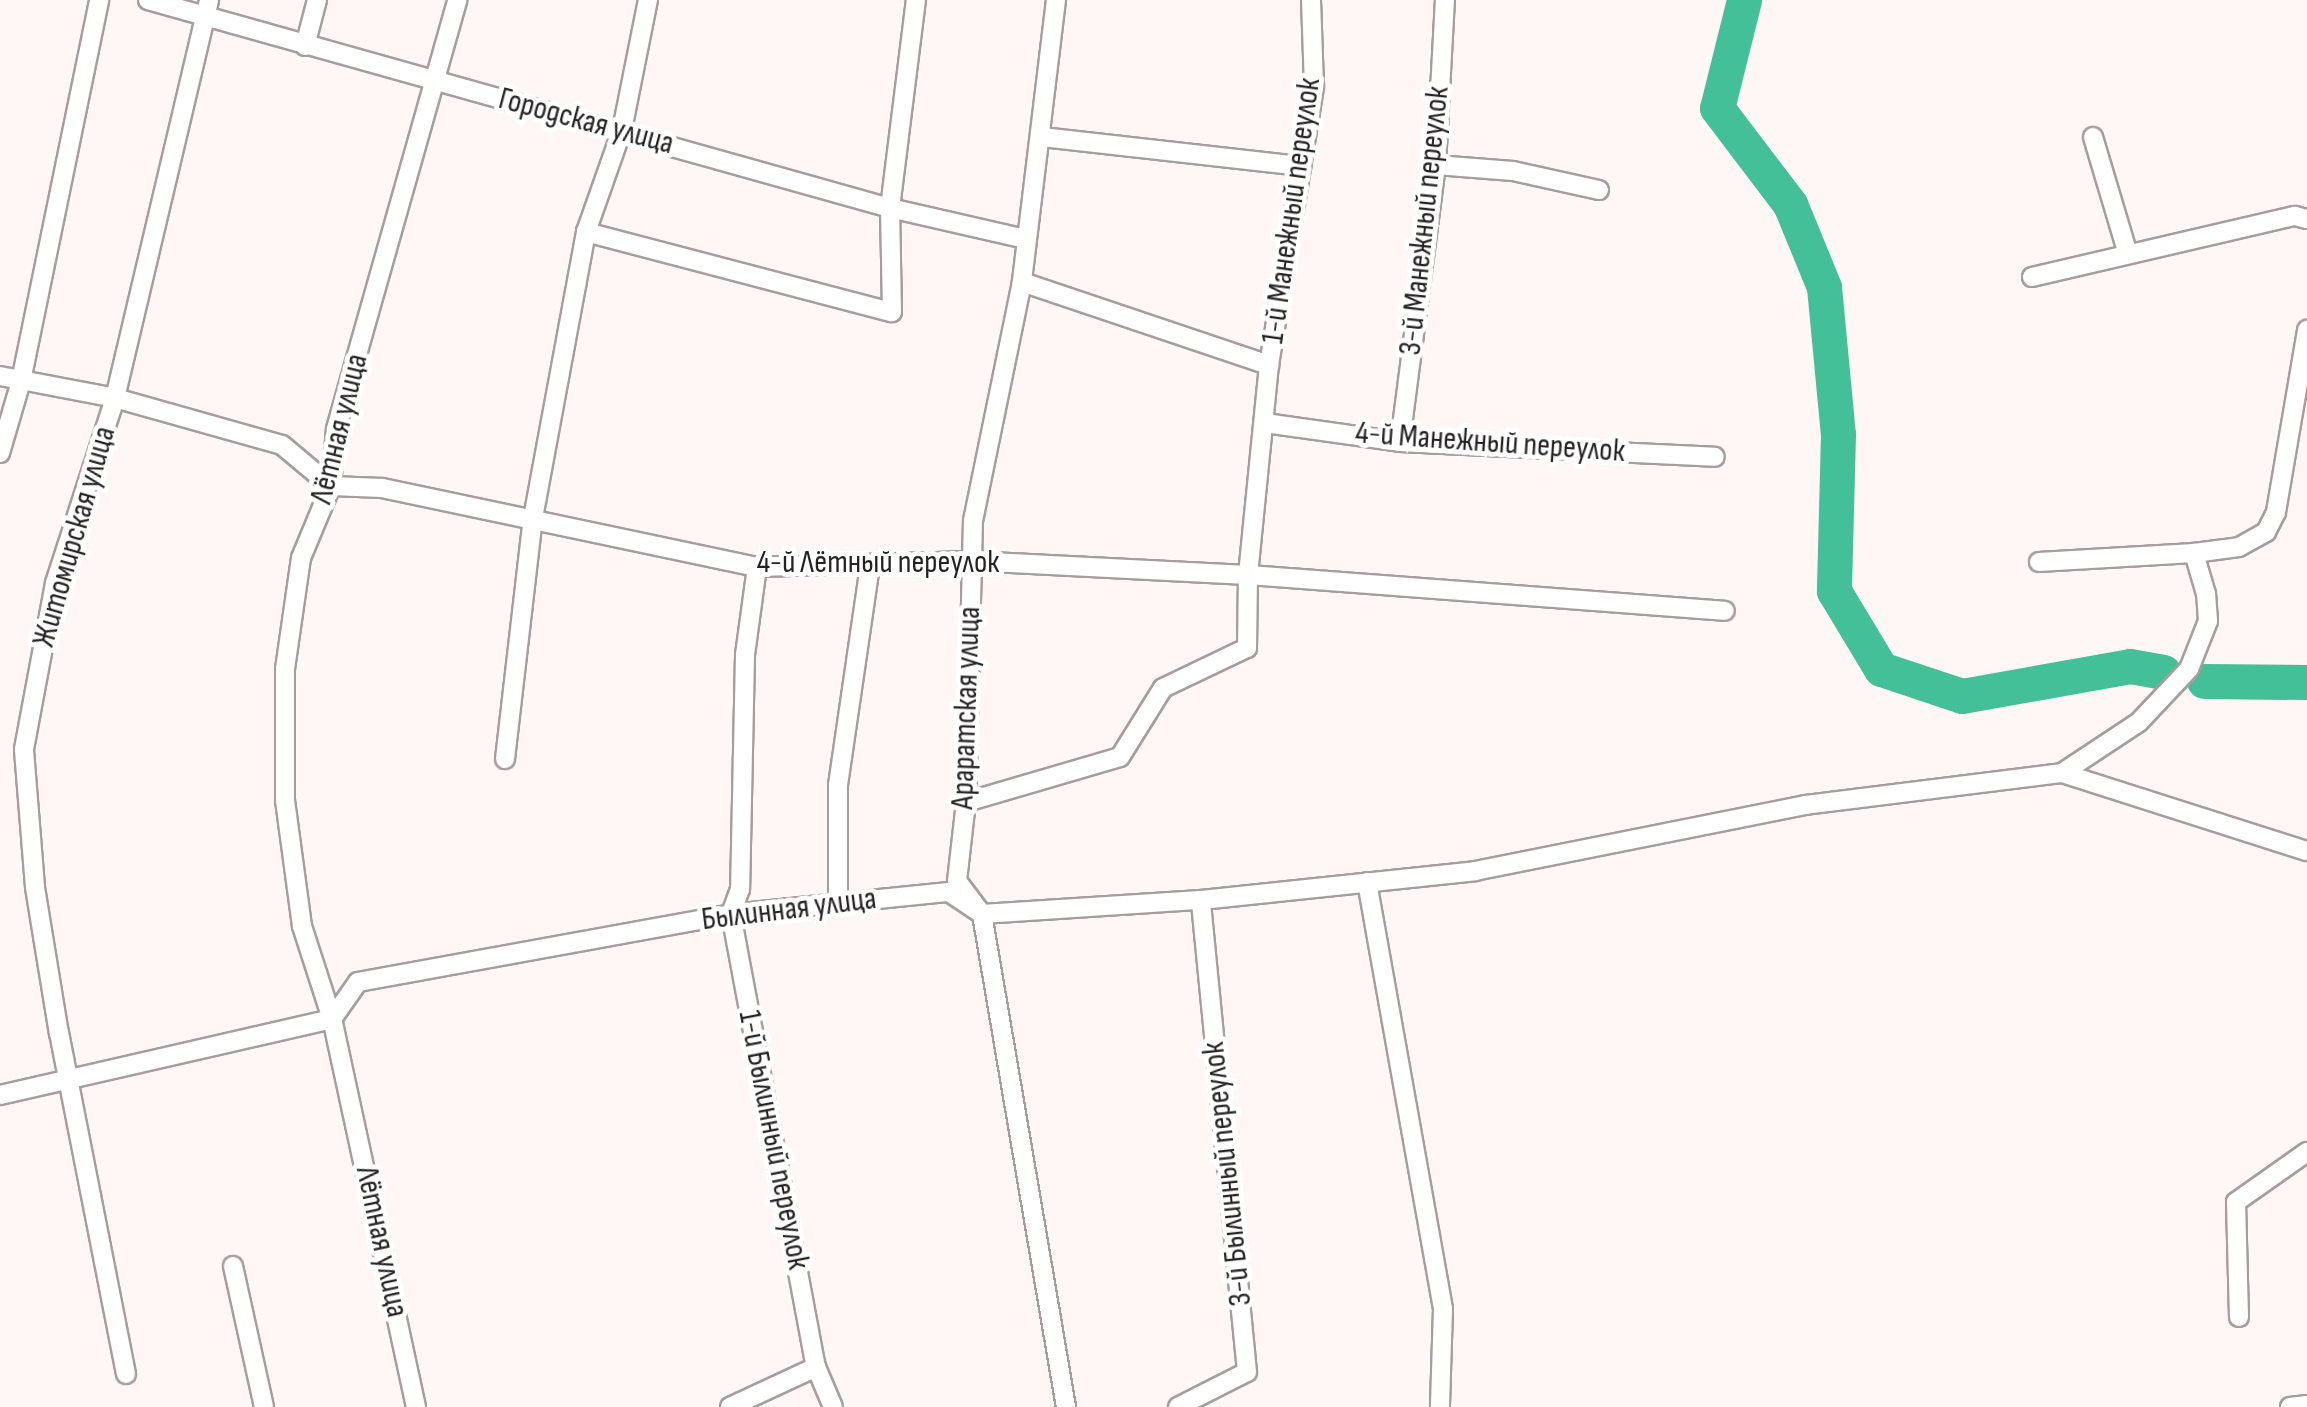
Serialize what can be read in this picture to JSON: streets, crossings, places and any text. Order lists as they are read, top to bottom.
{
  "streets": {
    "street": [
      "Городская улица",
      "1-й Манежный переулок",
      "3-й Манежный переулок",
      "Лётная улица",
      "4-й Манежный переулок",
      "Житомирская улица",
      "4-й Лётный переулок",
      "Араратская улица",
      "Былинная улица",
      "1-й Былинный переулок",
      "3-й Былинный переулок"
    ]
  },
  "crossings": [
    ["Городская улица", "Лётная улица"],
    ["Городская улица", "Житомирская улица"],
    ["Городская улица", "Араратская улица"],
    ["1-й Манежный переулок", "4-й Манежный переулок"],
    ["1-й Манежный переулок", "4-й Лётный переулок"],
    ["1-й Манежный переулок", "Араратская улица"],
    ["3-й Манежный переулок", "4-й Манежный переулок"],
    ["Лётная улица", "4-й Лётный переулок"],
    ["Лётная улица", "Былинная улица"],
    ["4-й Лётный переулок", "Араратская улица"],
    ["Араратская улица", "Былинная улица"],
    ["Былинная улица", "1-й Былинный переулок"],
    ["Былинная улица", "3-й Былинный переулок"]
  ]
}
